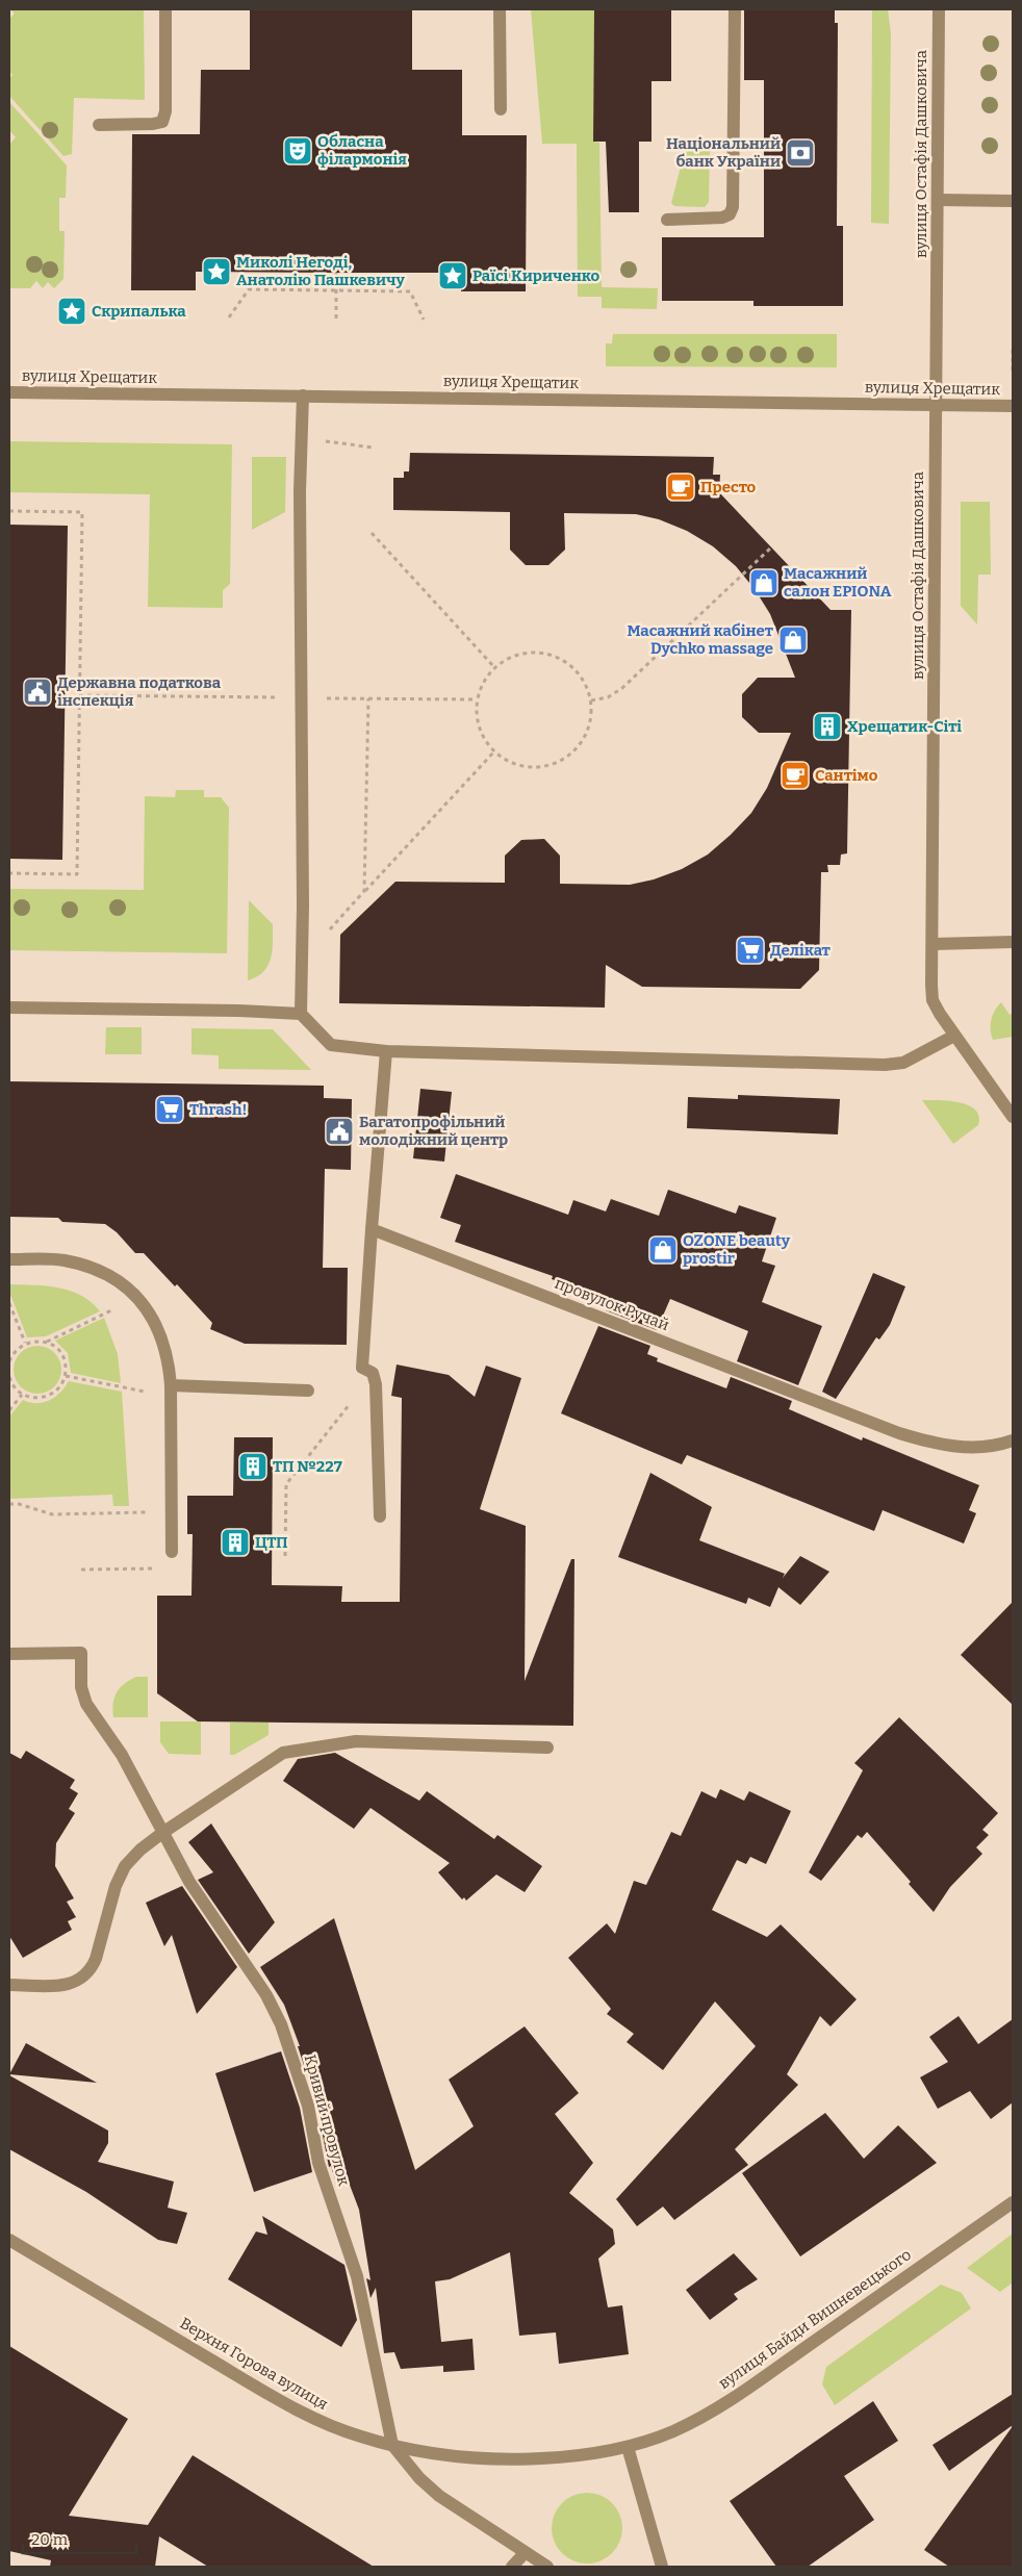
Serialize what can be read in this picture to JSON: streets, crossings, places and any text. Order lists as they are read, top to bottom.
{
  "streets": {
    "street": [
      "вулиця Остафія Дашковича",
      "вулиця Хрещатик",
      "провулок Ручай",
      "Кривий провулок",
      "вулиця Байди Вишневецького",
      "Верхня Горова вулиця"
    ]
  },
  "crossings": [
    ["вулиця Остафія Дашковича", "вулиця Хрещатик"],
    ["Кривий провулок", "Верхня Горова вулиця"],
    ["вулиця Байди Вишневецького", "Верхня Горова вулиця"]
  ],
  "places": {
    "theatre": ["Обласна філармонія"],
    "bank": ["Національний банк України"],
    "place": ["Миколі Негоді, Анатолію Пашкевичу", "Раїсі Кириченко", "Скрипалька"],
    "cafe": ["Престо", "Сантімо"],
    "shop": ["Масажний салон EPIONA", "Масажний кабінет Dychko massage", "OZONE beauty prostir"],
    "public building": ["Державна податкова інспекція", "Багатопрофільний молодіжний центр"],
    "building": ["Хрещатик-Сіті", "ТП №227", "ЦТП"],
    "supermarket": ["Делікат", "Thrash!"]
  },
  "scale_bar": "20 m"
}
